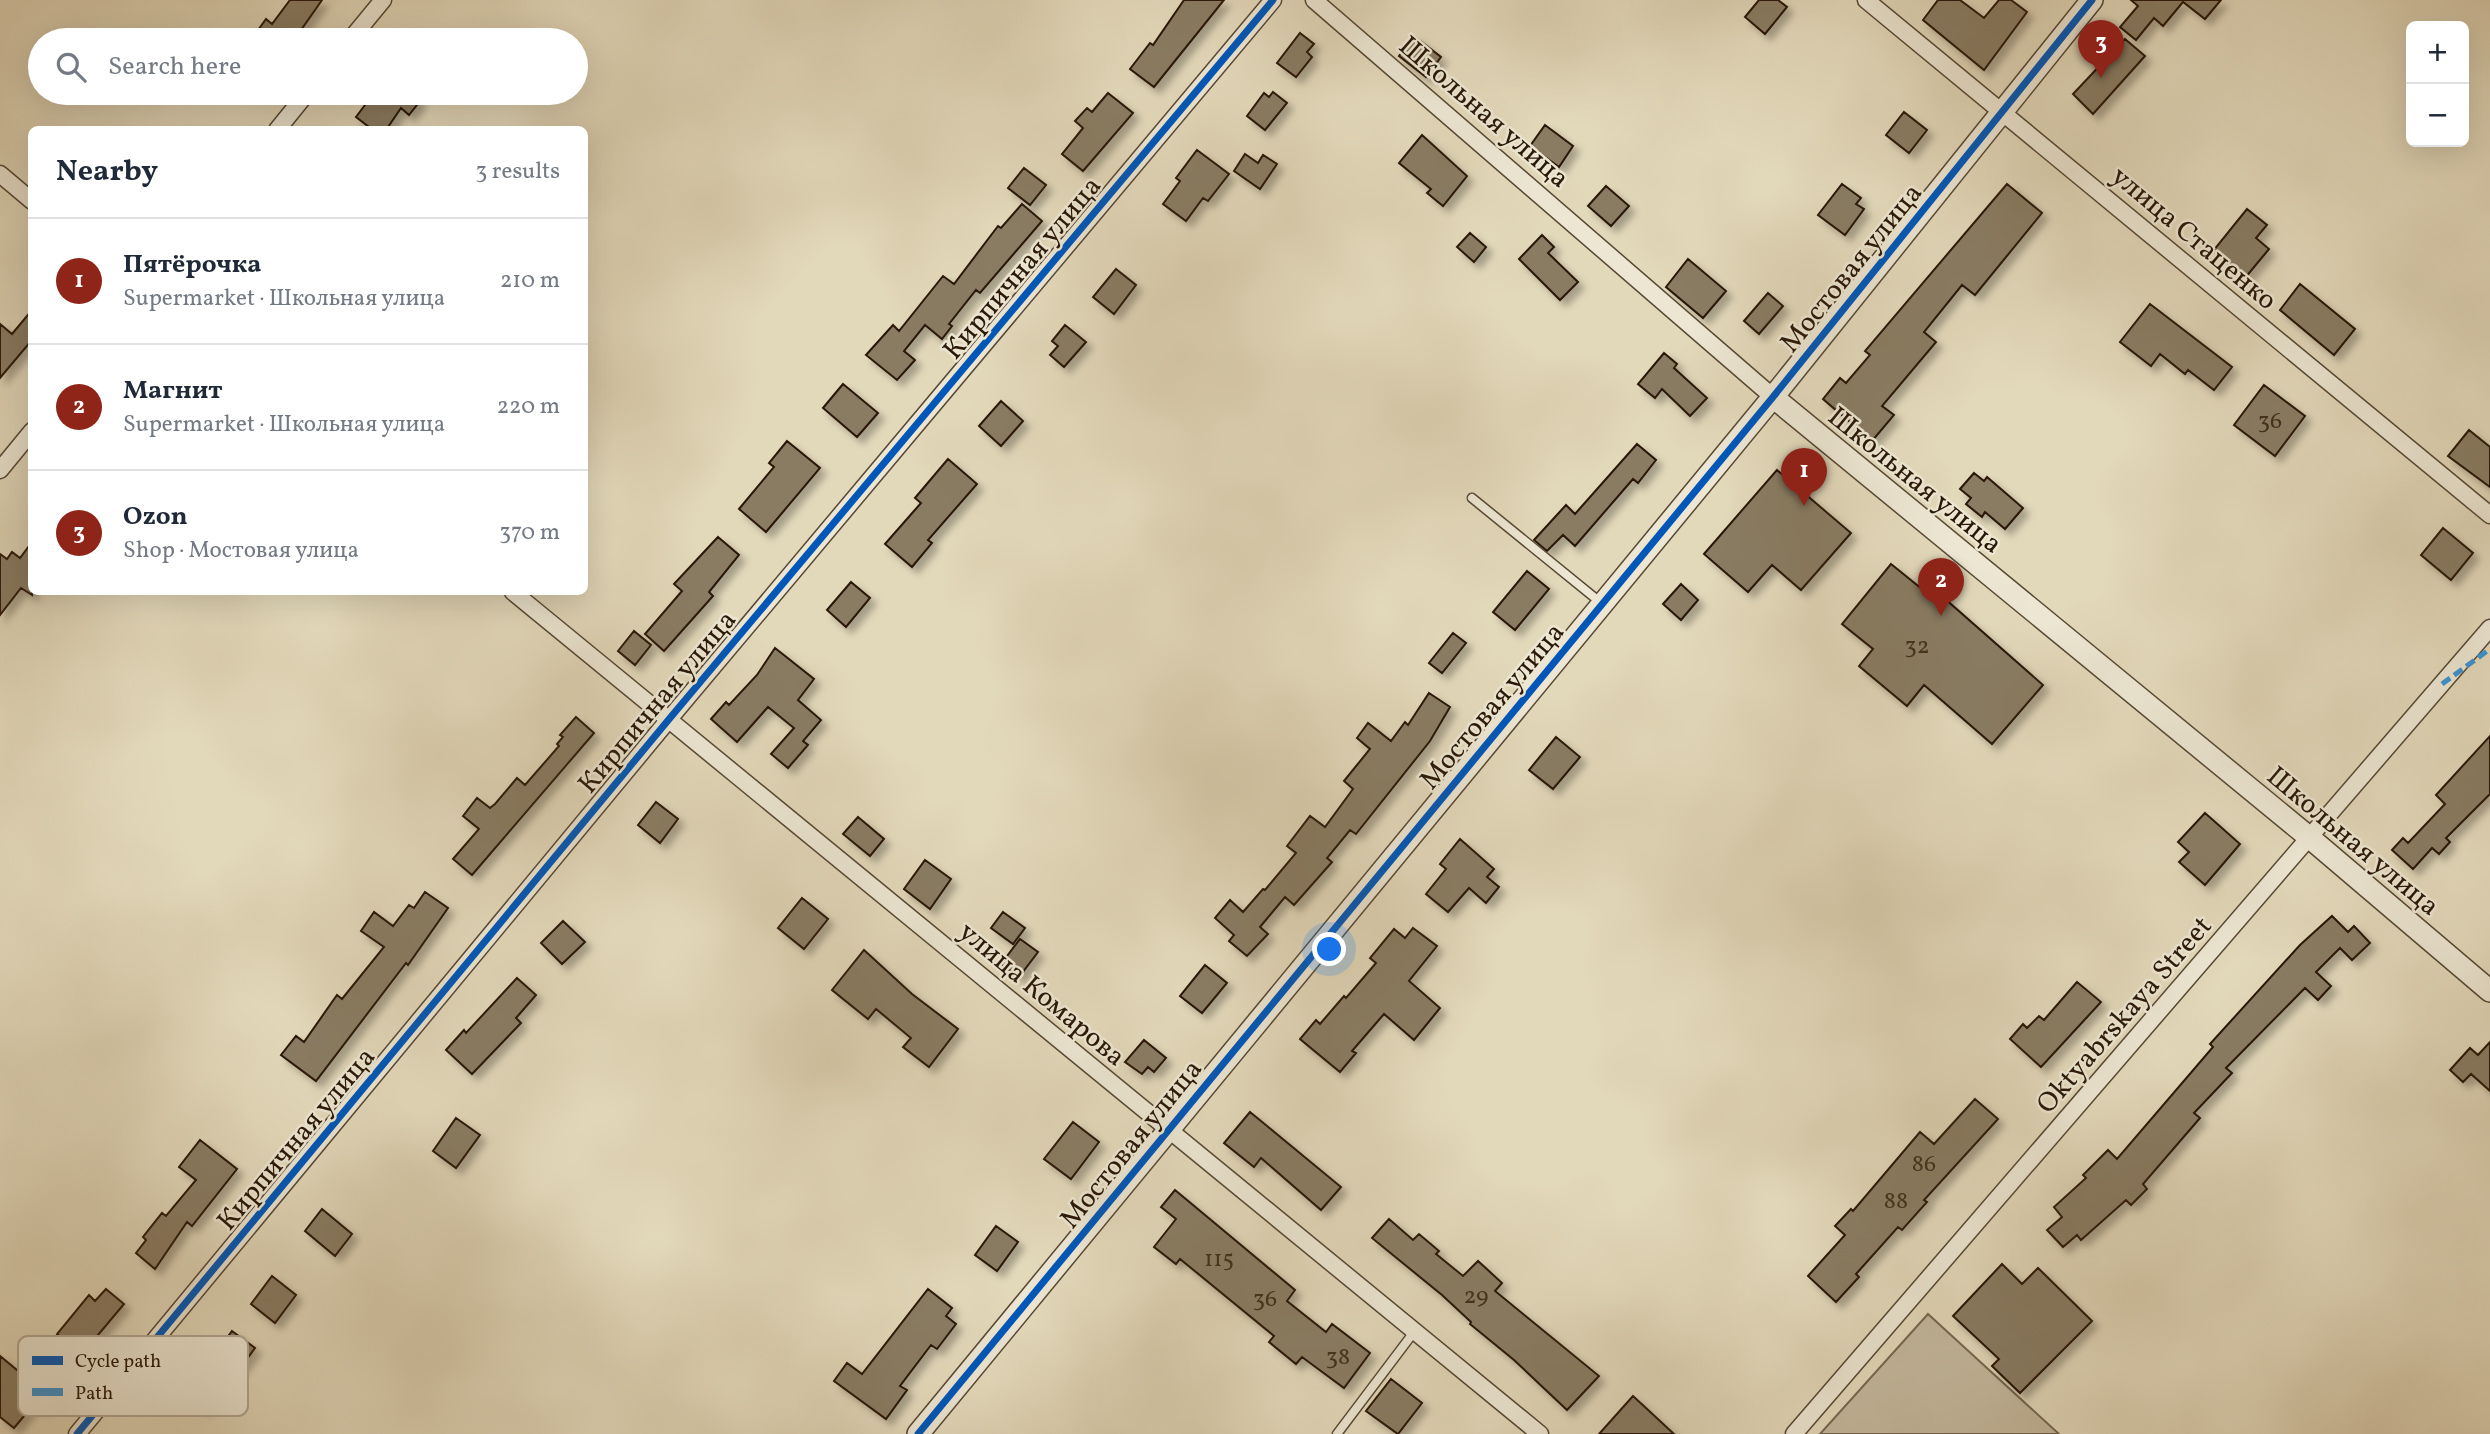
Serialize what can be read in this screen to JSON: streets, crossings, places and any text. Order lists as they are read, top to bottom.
{
  "streets": {
    "street": [
      "Школьная улица",
      "улица Стаценко",
      "Кирпичная улица",
      "Мостовая улица",
      "улица Комарова",
      "Oktyabrskaya Street"
    ]
  },
  "crossings": [
    ["Школьная улица", "Мостовая улица"],
    ["Школьная улица", "Oktyabrskaya Street"],
    ["улица Стаценко", "Мостовая улица"],
    ["Кирпичная улица", "улица Комарова"],
    ["Мостовая улица", "улица Комарова"]
  ],
  "house_numbers": [
    "36",
    "32",
    "86",
    "88",
    "115",
    "29",
    "36",
    "38"
  ],
  "legend": ["Cycle path", "Path"],
  "page": {
    "pins": ["3", "1", "2"],
    "map_buttons": ["+", "−"],
    "search": "Search here",
    "heading": ["Nearby", "3 results"],
    "list": [
      {
        "mark": "1",
        "name": "Пятёрочка",
        "note": "Supermarket · Школьная улица",
        "value": "210 m"
      },
      {
        "mark": "2",
        "name": "Магнит",
        "note": "Supermarket · Школьная улица",
        "value": "220 m"
      },
      {
        "mark": "3",
        "name": "Ozon",
        "note": "Shop · Мостовая улица",
        "value": "370 m"
      }
    ]
  }
}
